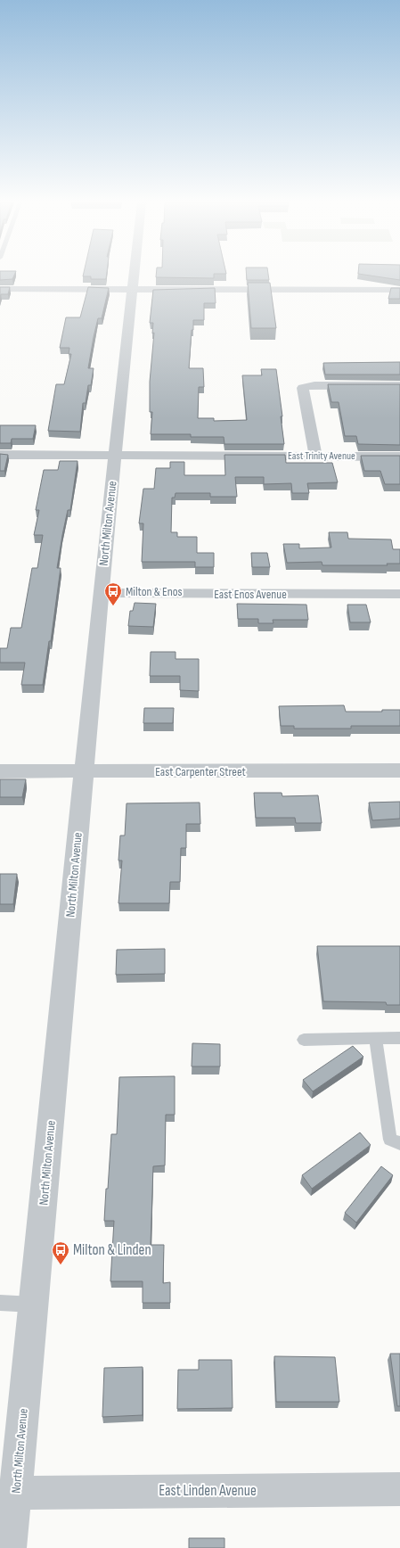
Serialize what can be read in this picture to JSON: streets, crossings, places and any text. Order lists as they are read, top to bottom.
{
  "streets": {
    "street": [
      "East Trinity Avenue",
      "North Milton Avenue",
      "East Enos Avenue",
      "East Carpenter Street",
      "East Linden Avenue"
    ]
  },
  "crossings": [
    ["East Trinity Avenue", "North Milton Avenue"],
    ["North Milton Avenue", "East Enos Avenue"],
    ["North Milton Avenue", "East Carpenter Street"],
    ["North Milton Avenue", "East Linden Avenue"]
  ],
  "places": {
    "bus stop": ["Milton & Enos", "Milton & Linden"]
  }
}
